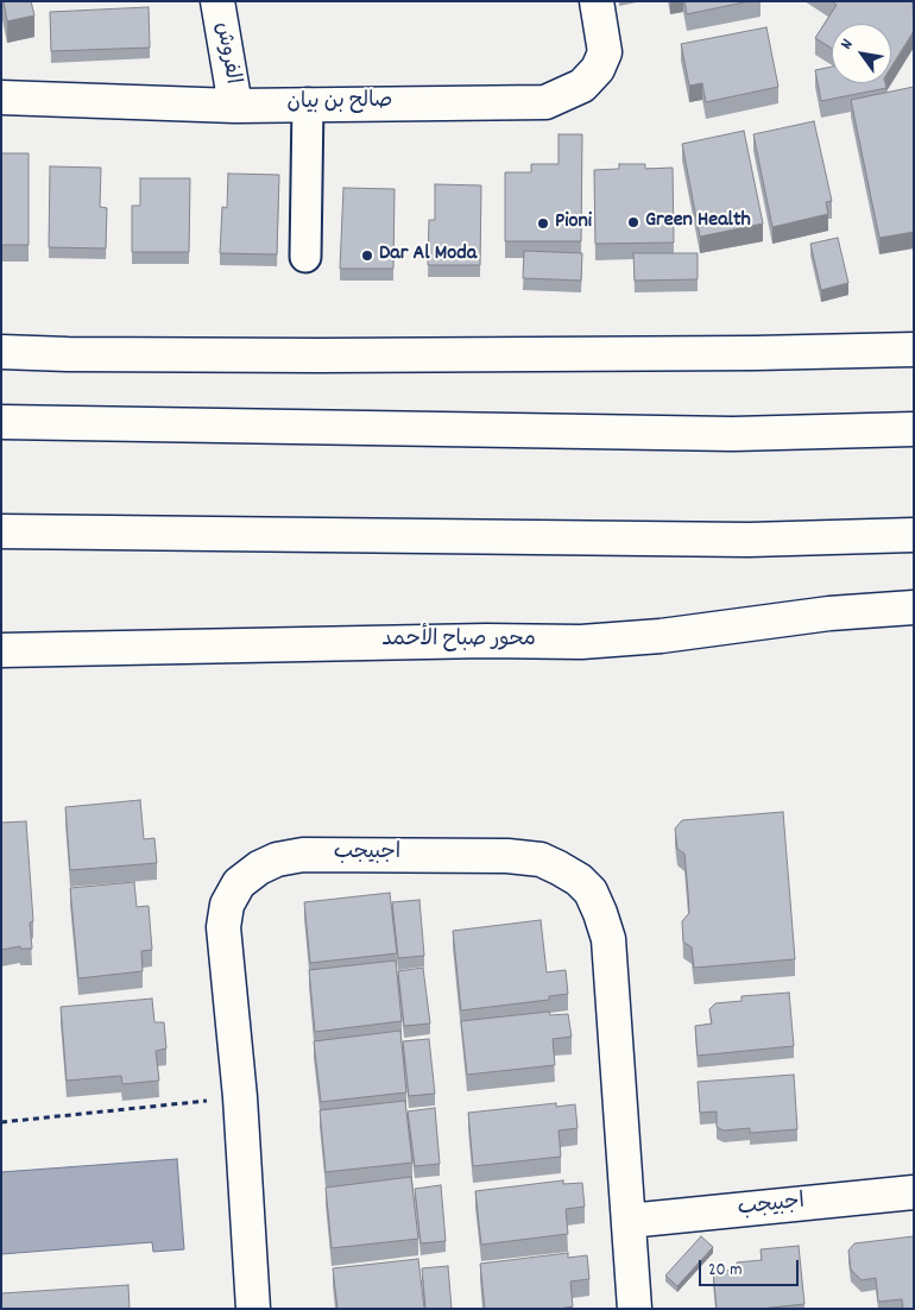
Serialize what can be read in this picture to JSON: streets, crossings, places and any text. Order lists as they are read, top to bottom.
{
  "streets": {
    "main road": [
      "الفروش",
      "صالح بن بيان",
      "محور صباح الأحمد",
      "اجبيجب"
    ]
  },
  "crossings": [
    ["الفروش", "صالح بن بيان"]
  ],
  "places": ["Green Health", "Pioni", "Dar Al Moda"],
  "scale_bar": "20 m",
  "north": "top left"
}
